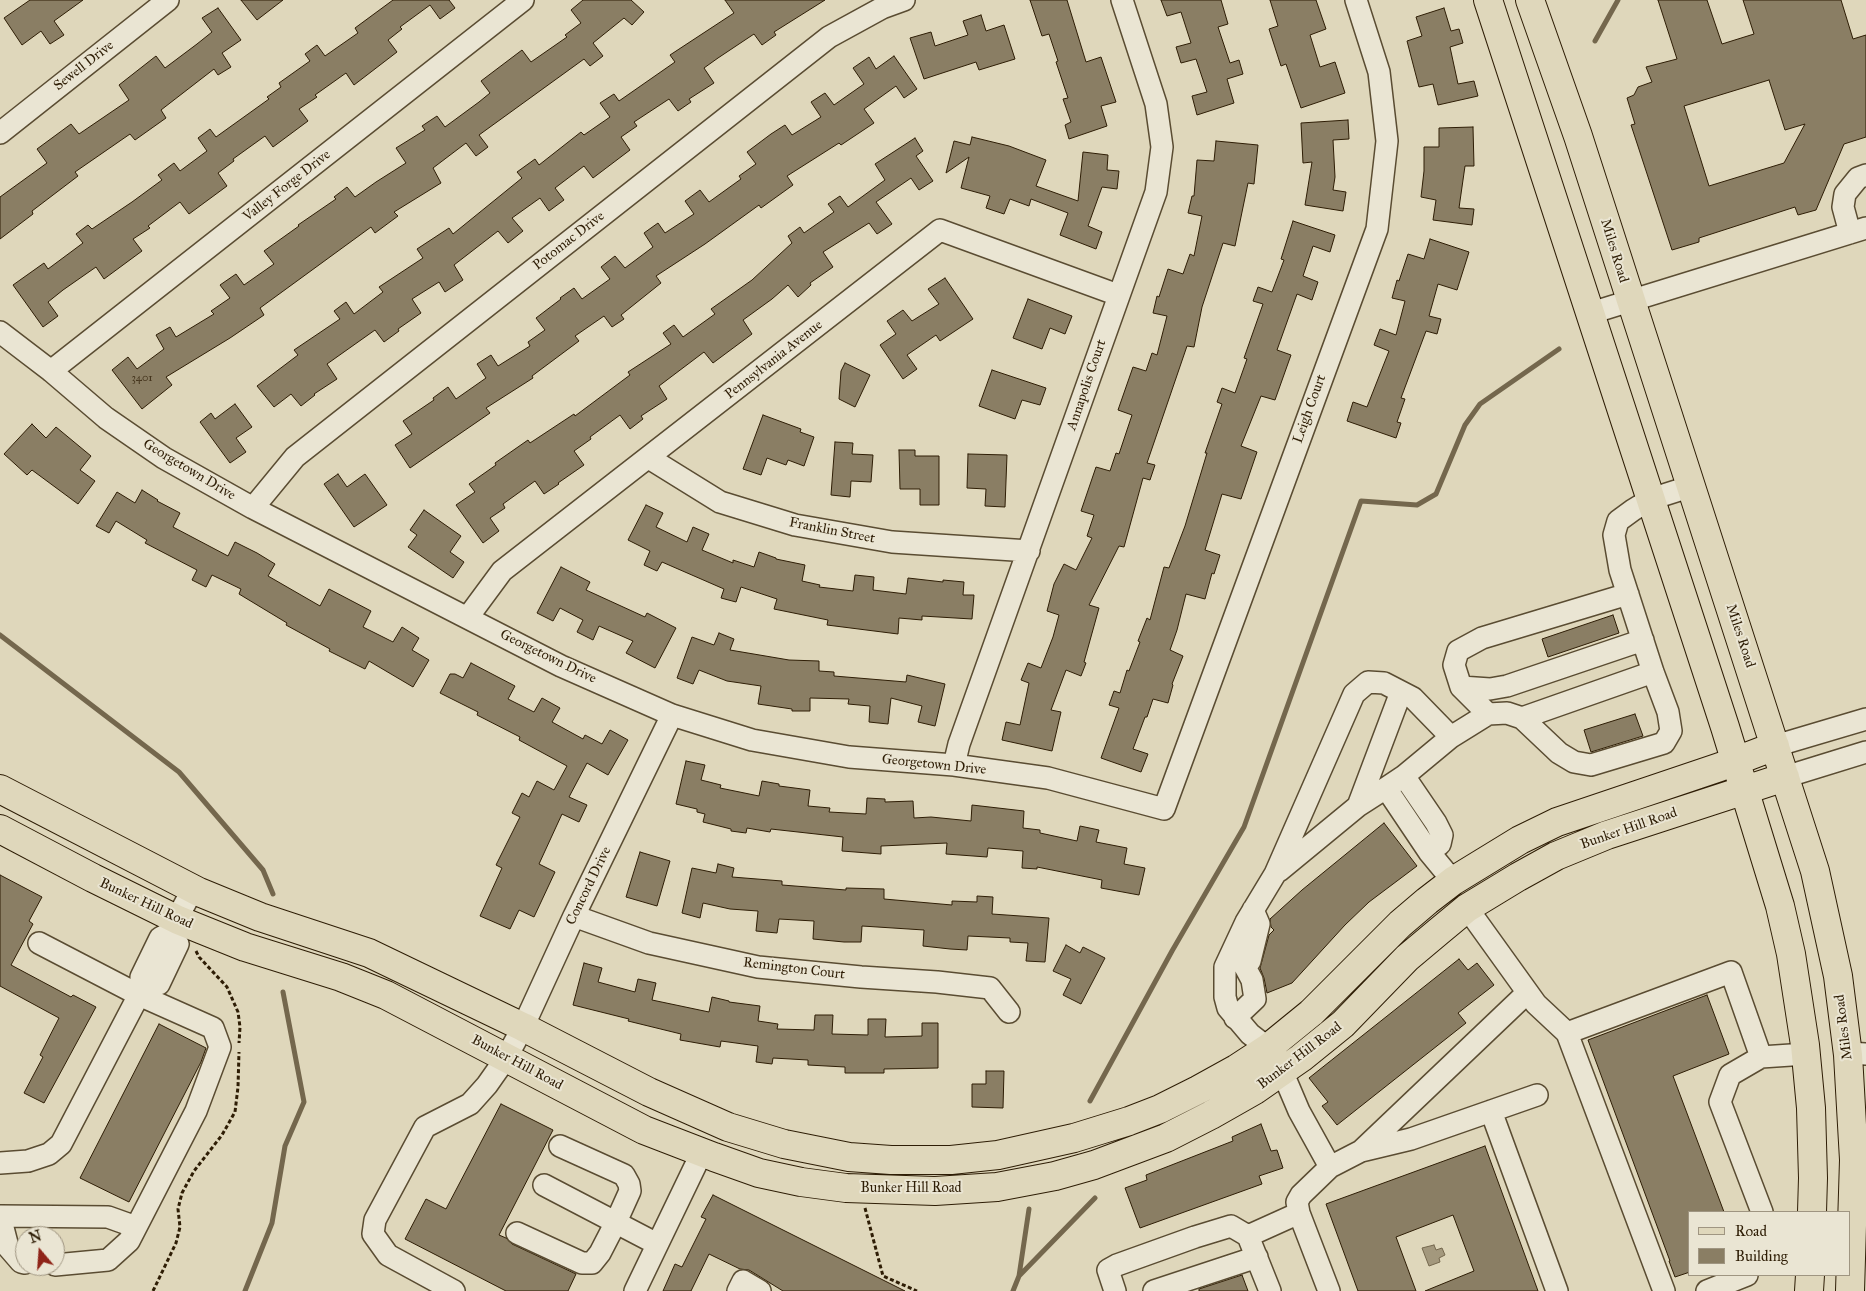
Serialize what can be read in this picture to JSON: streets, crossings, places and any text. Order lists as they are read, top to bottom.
{
  "streets": {
    "main road": ["Miles Road", "Bunker Hill Road"],
    "street": [
      "Sewell Drive",
      "Valley Forge Drive",
      "Potomac Drive",
      "Pennsylvania Avenue",
      "Annapolis Court",
      "Leigh Court",
      "Georgetown Drive",
      "Franklin Street",
      "Concord Drive",
      "Remington Court"
    ]
  },
  "crossings": [
    ["Valley Forge Drive", "Georgetown Drive"],
    ["Potomac Drive", "Georgetown Drive"],
    ["Miles Road", "Bunker Hill Road"],
    ["Pennsylvania Avenue", "Annapolis Court"],
    ["Pennsylvania Avenue", "Georgetown Drive"],
    ["Pennsylvania Avenue", "Franklin Street"],
    ["Annapolis Court", "Georgetown Drive"],
    ["Annapolis Court", "Franklin Street"],
    ["Leigh Court", "Georgetown Drive"],
    ["Georgetown Drive", "Concord Drive"],
    ["Bunker Hill Road", "Concord Drive"],
    ["Concord Drive", "Remington Court"]
  ],
  "house_numbers": ["3401"],
  "legend": ["Road", "Building"],
  "north": "top"
}
